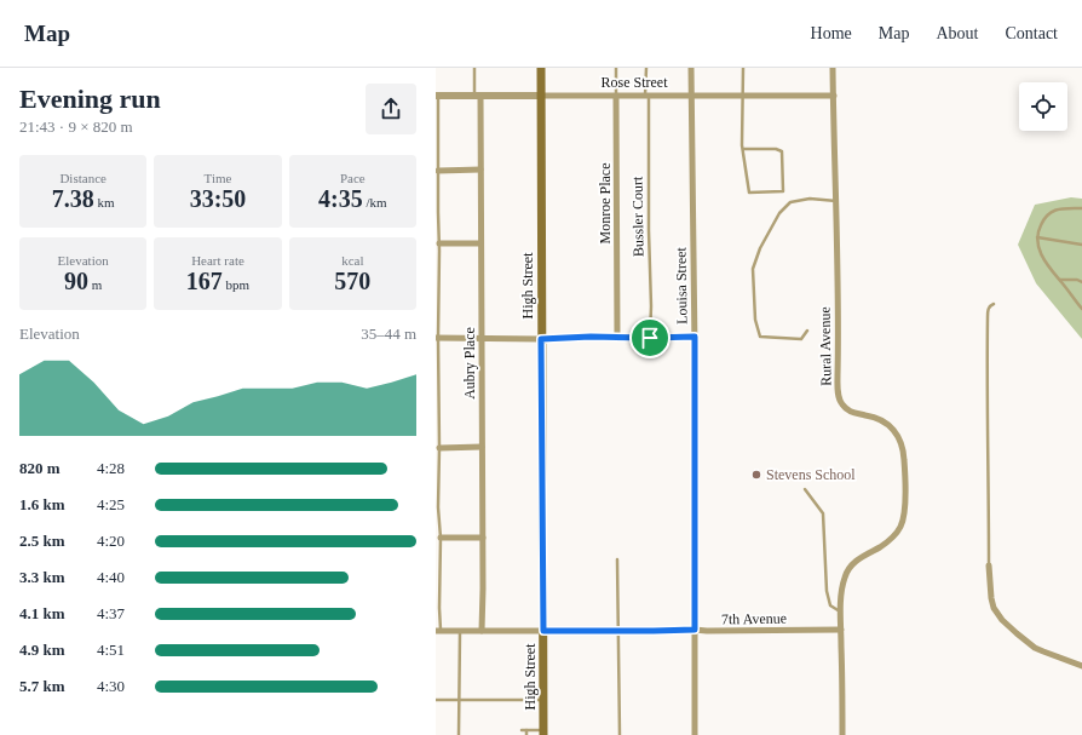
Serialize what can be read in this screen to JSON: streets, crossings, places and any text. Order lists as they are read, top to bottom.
{
  "streets": {
    "main road": ["High Street"],
    "street": [
      "Rose Street",
      "Monroe Place",
      "Louisa Street",
      "Rural Avenue",
      "Aubry Place",
      "7th Avenue"
    ],
    "lane": ["Bussler Court"]
  },
  "crossings": [
    ["Rose Street", "Monroe Place"],
    ["Rose Street", "Bussler Court"],
    ["Rose Street", "High Street"],
    ["Rose Street", "Louisa Street"],
    ["Rose Street", "Rural Avenue"],
    ["Rose Street", "Aubry Place"],
    ["High Street", "7th Avenue"],
    ["Louisa Street", "7th Avenue"],
    ["Rural Avenue", "7th Avenue"],
    ["Aubry Place", "7th Avenue"]
  ],
  "places": ["Stevens School"],
  "page": {
    "header": "Map",
    "nav": [
      "Home",
      "Map",
      "About",
      "Contact"
    ],
    "heading": ["Evening run", "21:43 · 9 × 820 m"],
    "stats": [
      ["Distance", "7.38 km"],
      ["Time", "33:50"],
      ["Pace", "4:35 /km"],
      ["Elevation", "90 m"],
      ["Heart rate", "167 bpm"],
      ["kcal", "570"]
    ],
    "chart": ["Elevation", "35–44 m"],
    "list": [
      {
        "name": "820 m",
        "note": "4:28"
      },
      {
        "name": "1.6 km",
        "note": "4:25"
      },
      {
        "name": "2.5 km",
        "note": "4:20"
      },
      {
        "name": "3.3 km",
        "note": "4:40"
      },
      {
        "name": "4.1 km",
        "note": "4:37"
      },
      {
        "name": "4.9 km",
        "note": "4:51"
      },
      {
        "name": "5.7 km",
        "note": "4:30"
      }
    ]
  }
}
